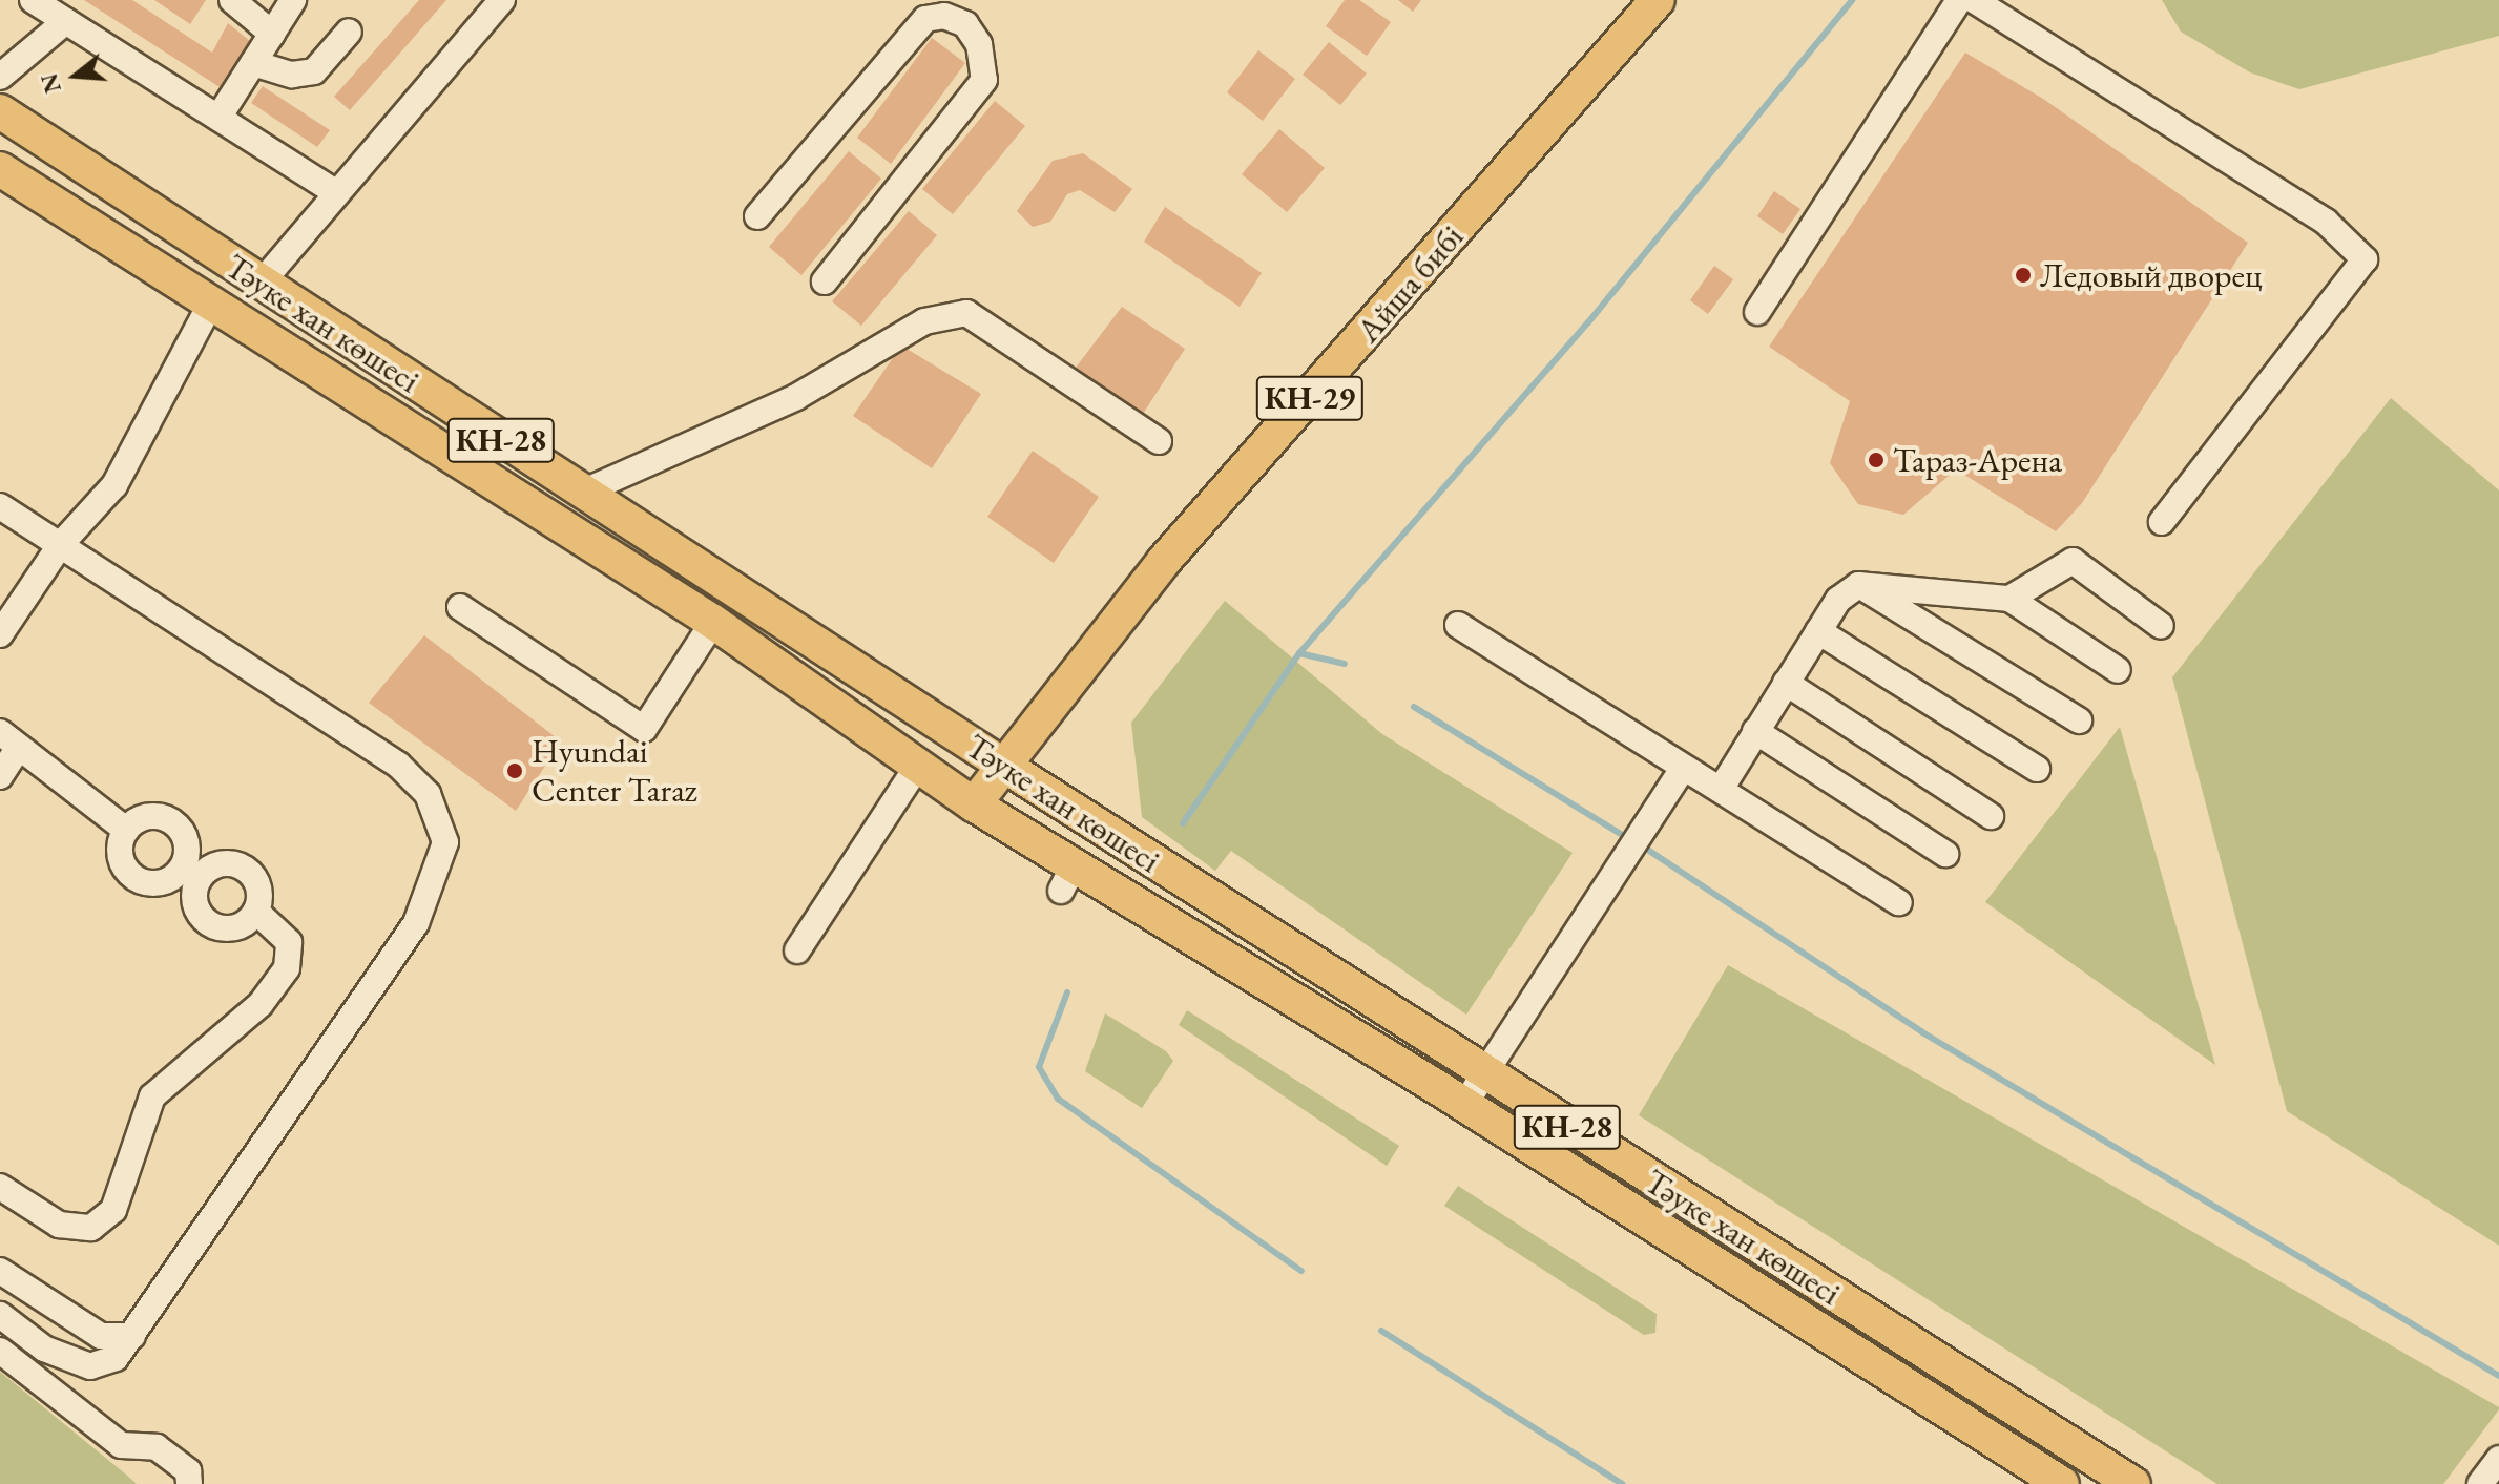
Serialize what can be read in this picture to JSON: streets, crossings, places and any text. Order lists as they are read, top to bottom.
{
  "streets": {
    "main road": [
      "Айша бибі",
      "Тәуке хан көшесі",
      "КН-29",
      "КН-28"
    ]
  },
  "crossings": [
    ["Айша бибі", "Тәуке хан көшесі"]
  ],
  "places": ["Ледовый дворец", "Тараз-Арена", "Hyundai Center Taraz"],
  "north": "left"
}
